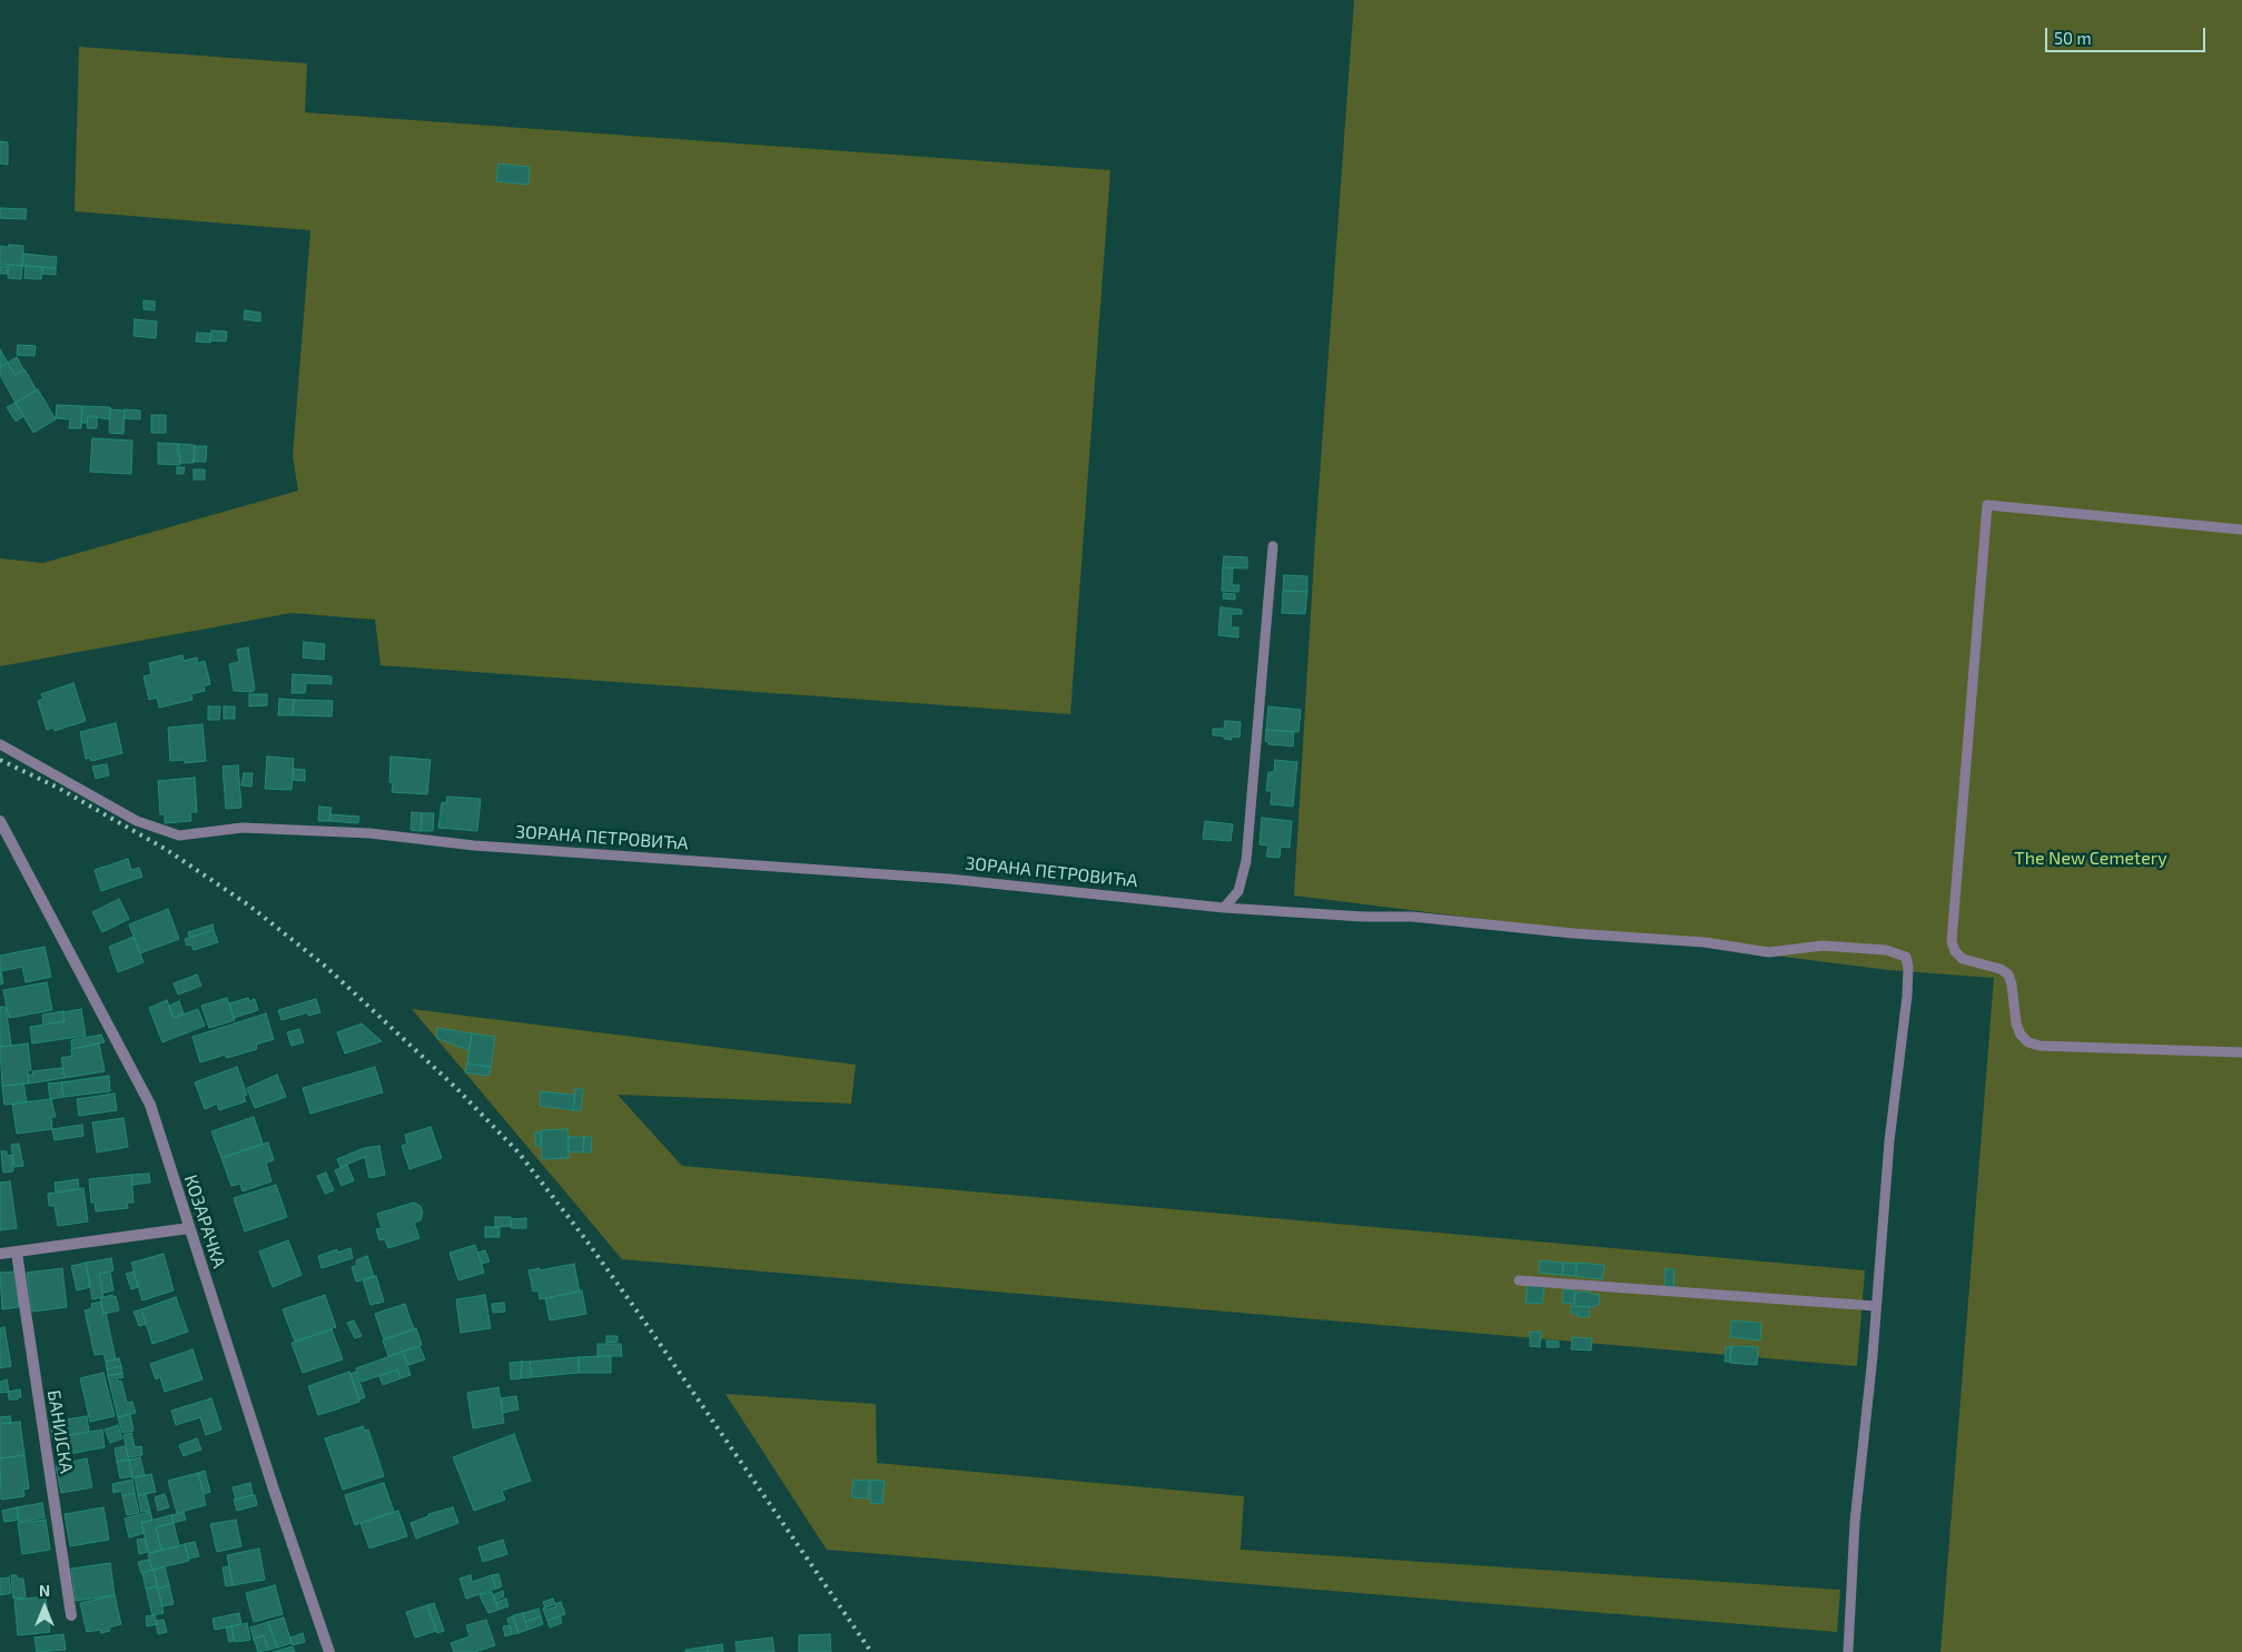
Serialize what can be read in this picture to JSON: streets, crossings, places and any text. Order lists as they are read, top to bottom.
{
  "streets": {
    "street": ["КОЗАРАЧКА", "БАНИЈСКА"],
    "lane": ["ЗОРАНА ПЕТРОВИЋА"]
  },
  "parks": ["The New Cemetery"],
  "scale_bar": "50 m",
  "north": "top"
}
